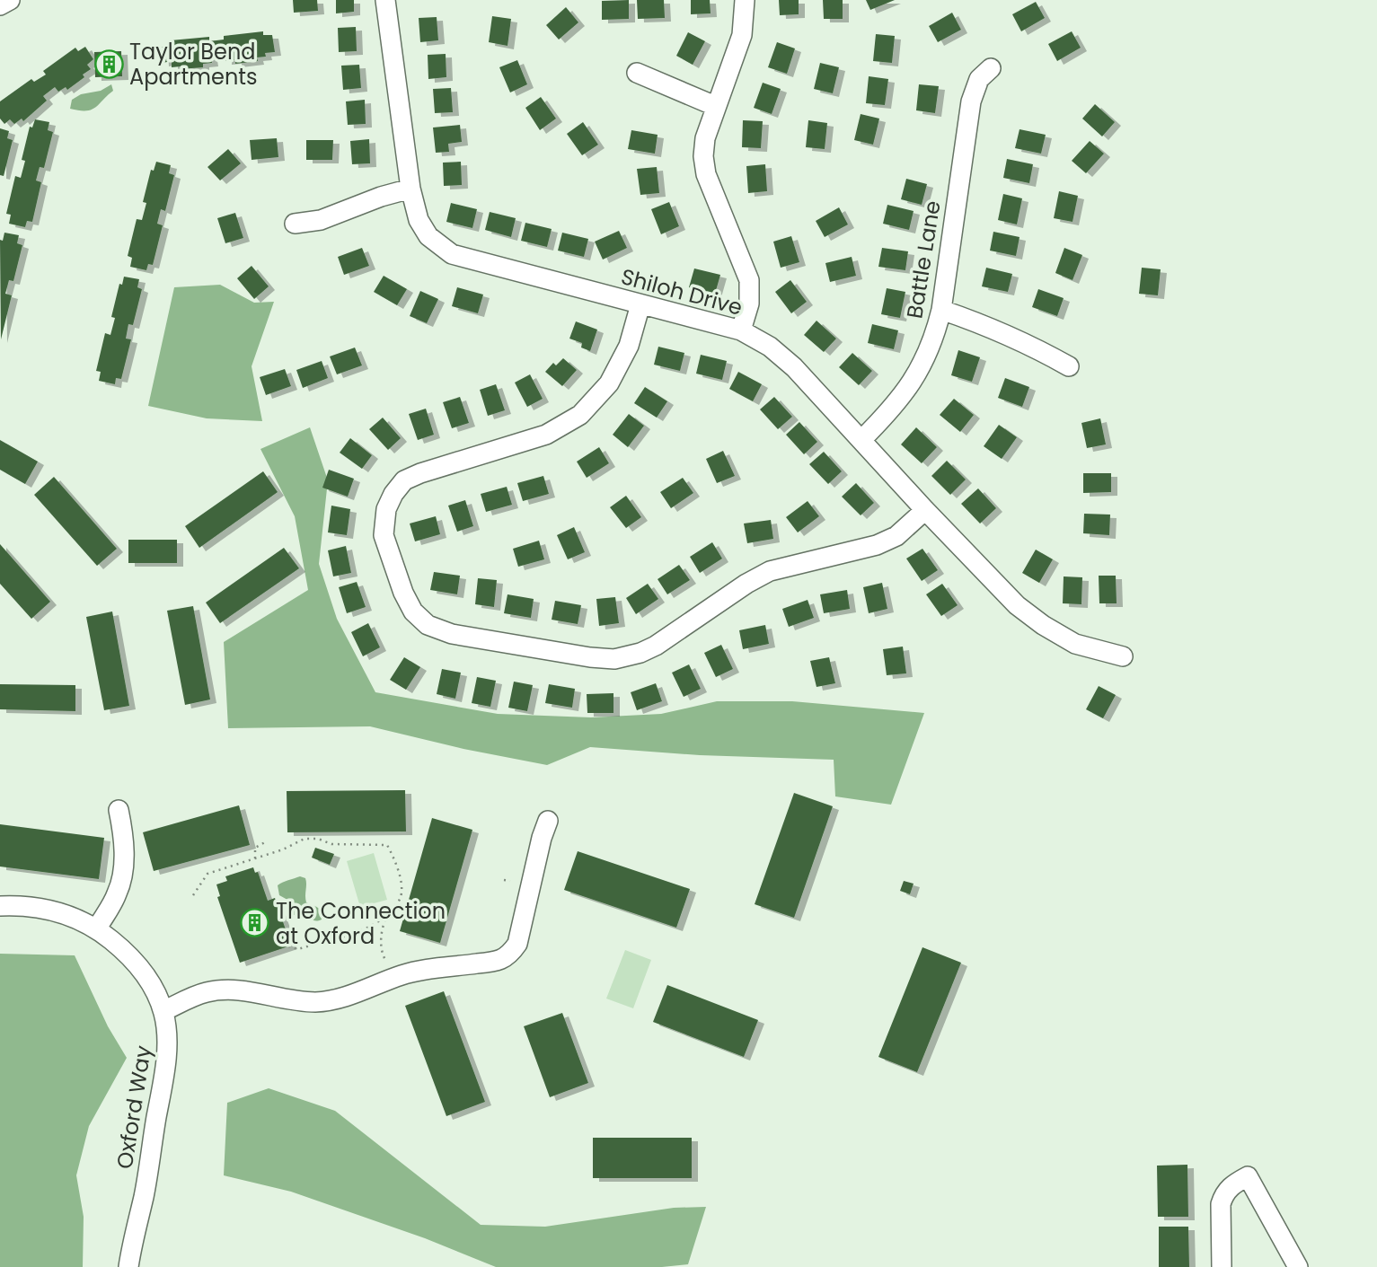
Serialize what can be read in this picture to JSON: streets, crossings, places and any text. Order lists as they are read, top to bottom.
{
  "streets": {
    "street": ["Battle Lane", "Shiloh Drive", "Oxford Way"]
  },
  "crossings": [
    ["Battle Lane", "Shiloh Drive"]
  ],
  "places": {
    "building": ["Taylor Bend Apartments", "The Connection at Oxford"]
  }
}
